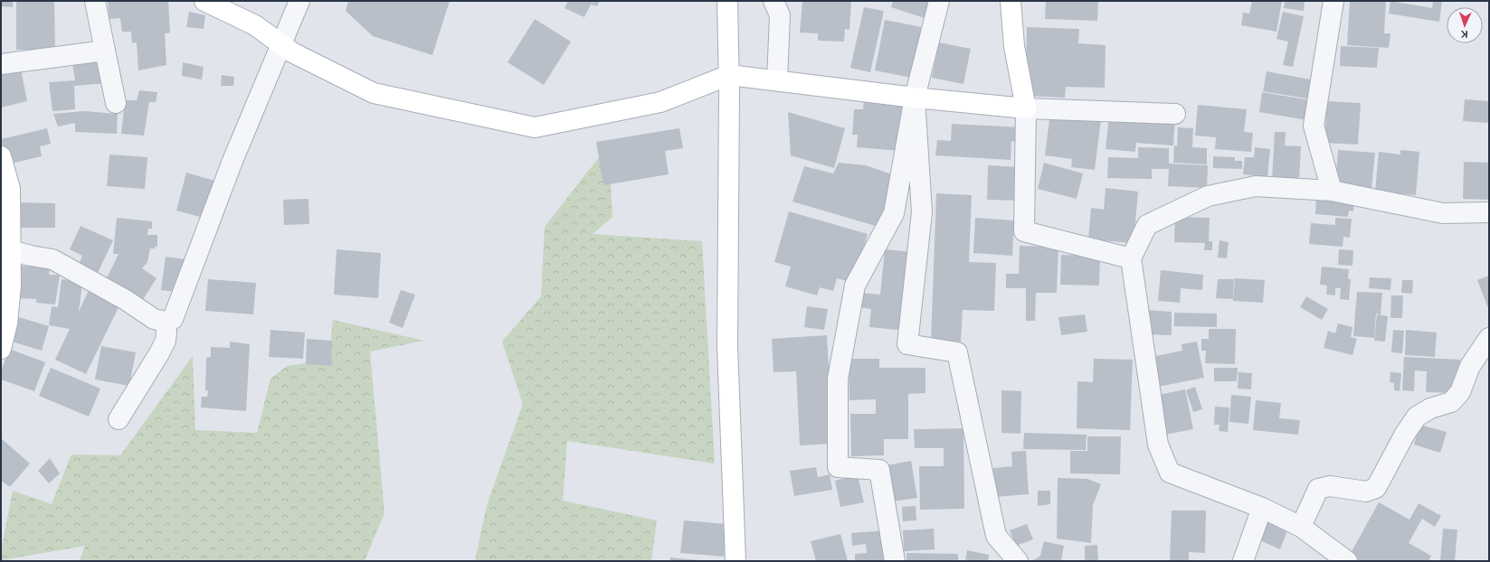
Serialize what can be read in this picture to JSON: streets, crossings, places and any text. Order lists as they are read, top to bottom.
{
  "north": "bottom"
}
